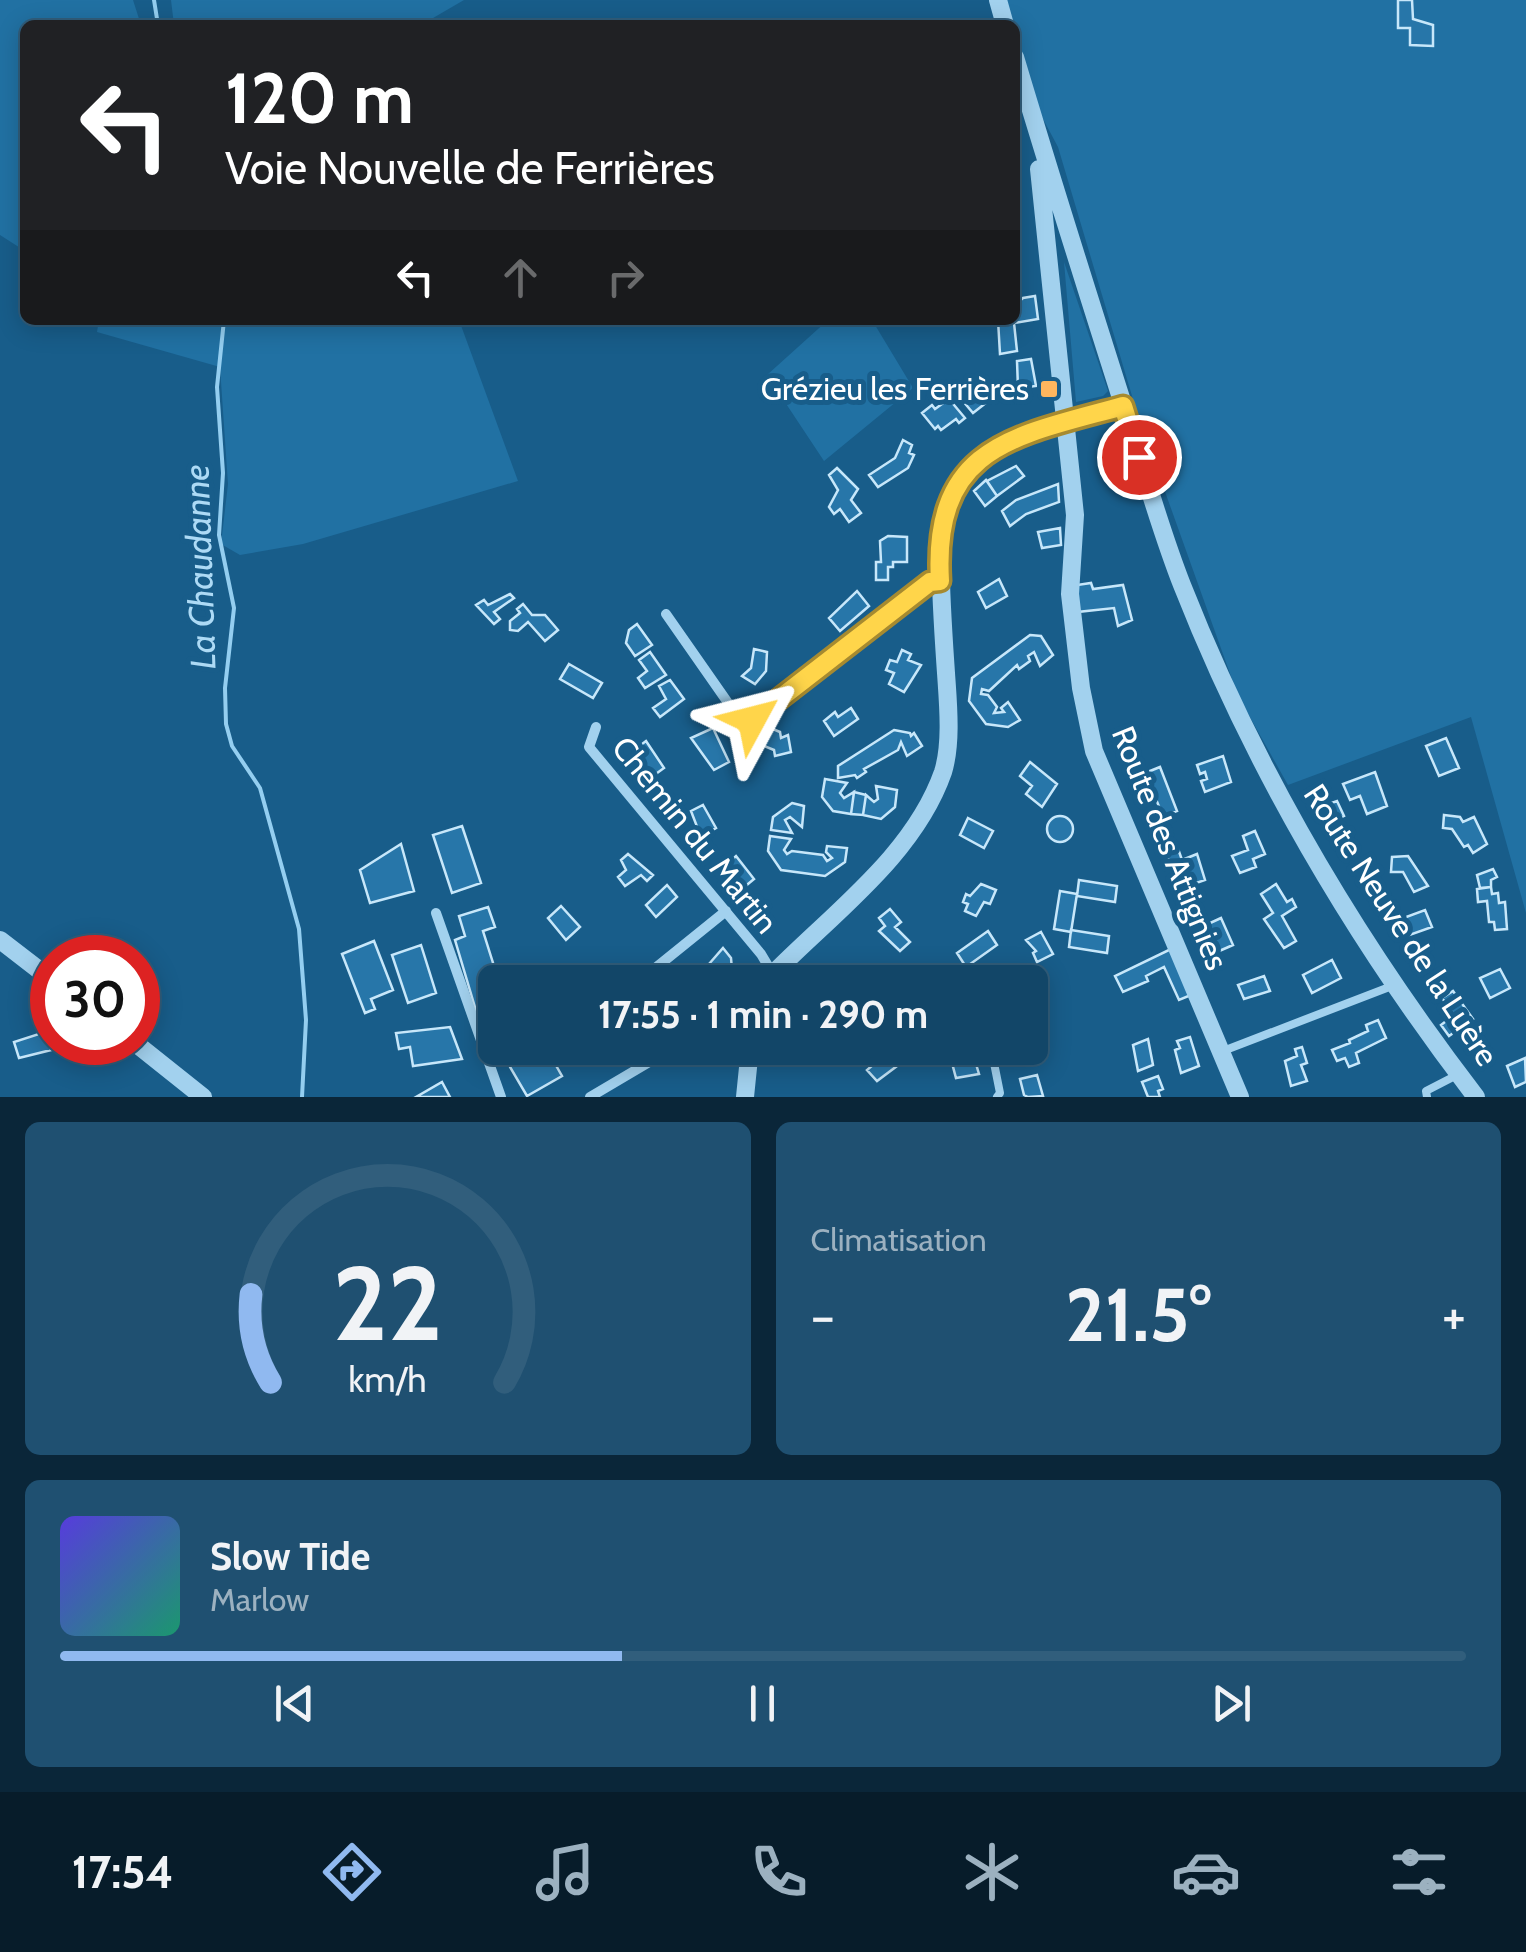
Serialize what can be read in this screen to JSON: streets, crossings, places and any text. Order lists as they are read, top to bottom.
{
  "streets": {
    "street": ["Chemin du Martin", "Route des Attignies", "Route Neuve de la Luère"]
  },
  "crossings": [
    ["Route des Attignies", "Route Neuve de la Luère"]
  ],
  "water": ["La Chaudanne"],
  "places": {
    "transit": ["Grézieu les Ferrières"]
  },
  "page": {
    "turn": ["120 m", "Voie Nouvelle de Ferrières"],
    "limit": "30",
    "trip": "17:55 · 1 min · 290 m",
    "tile": "Climatisation",
    "heat": ["−", "21.5°", "+"],
    "song": ["Slow Tide", "Marlow"],
    "tabs": "17:54",
    "gauge": ["22", "km/h"]
  }
}
